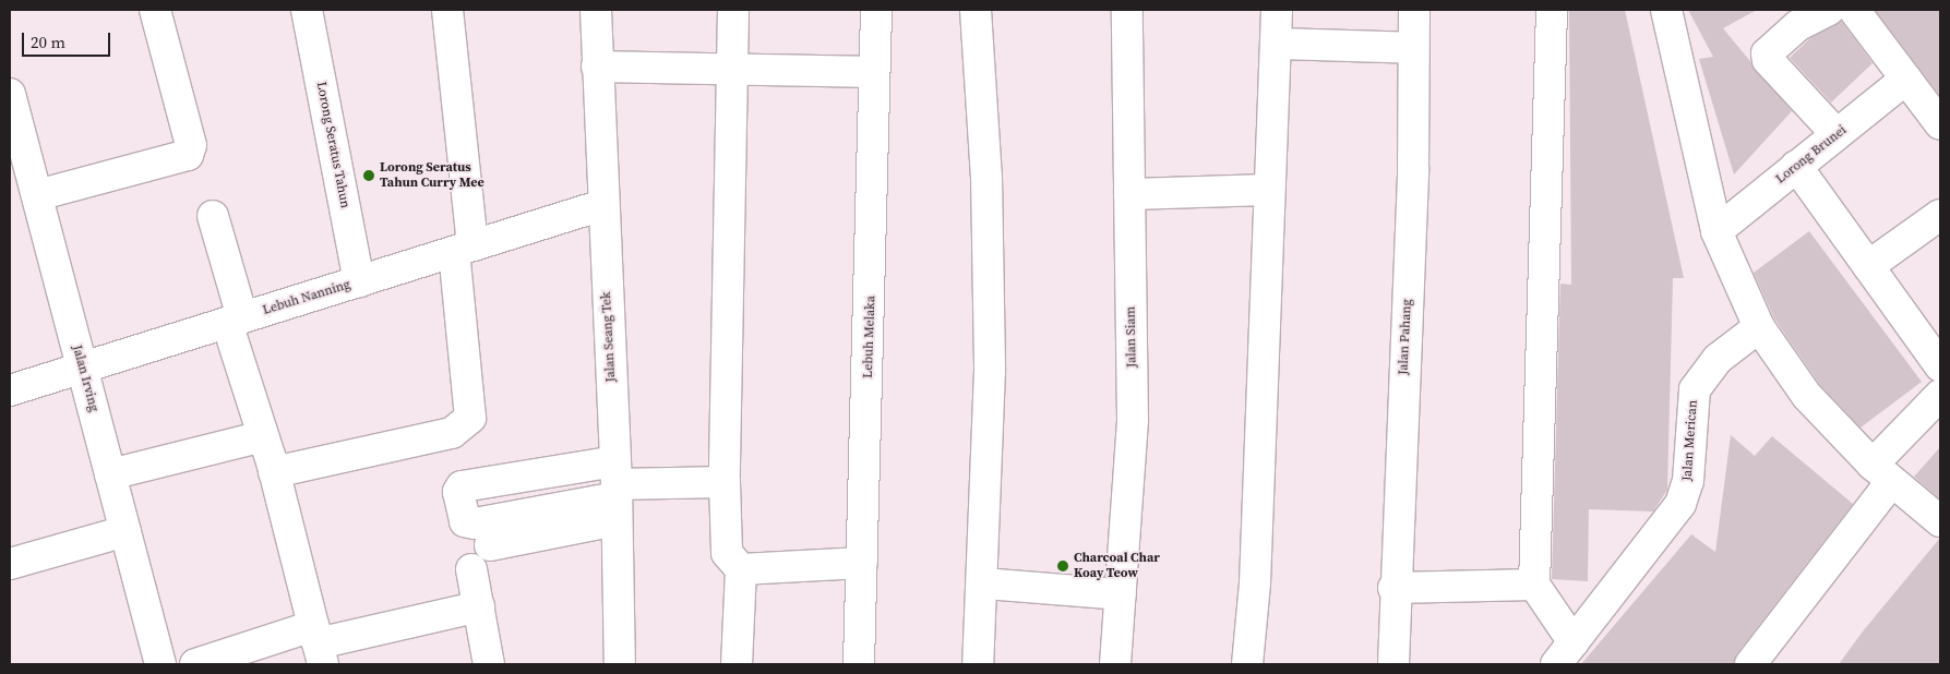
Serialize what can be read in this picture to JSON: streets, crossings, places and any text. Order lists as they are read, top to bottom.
{
  "streets": {
    "street": [
      "Lorong Seratus Tahun",
      "Lorong Brunei",
      "Lebuh Nanning",
      "Jalan Seang Tek",
      "Lebuh Melaka",
      "Jalan Siam",
      "Jalan Pahang",
      "Jalan Irving",
      "Jalan Merican"
    ]
  },
  "crossings": [
    ["Lorong Seratus Tahun", "Lebuh Nanning"],
    ["Lebuh Nanning", "Jalan Seang Tek"],
    ["Lebuh Nanning", "Jalan Irving"]
  ],
  "places": ["Lorong Seratus Tahun Curry Mee", "Charcoal Char Koay Teow"],
  "scale_bar": "20 m"
}
